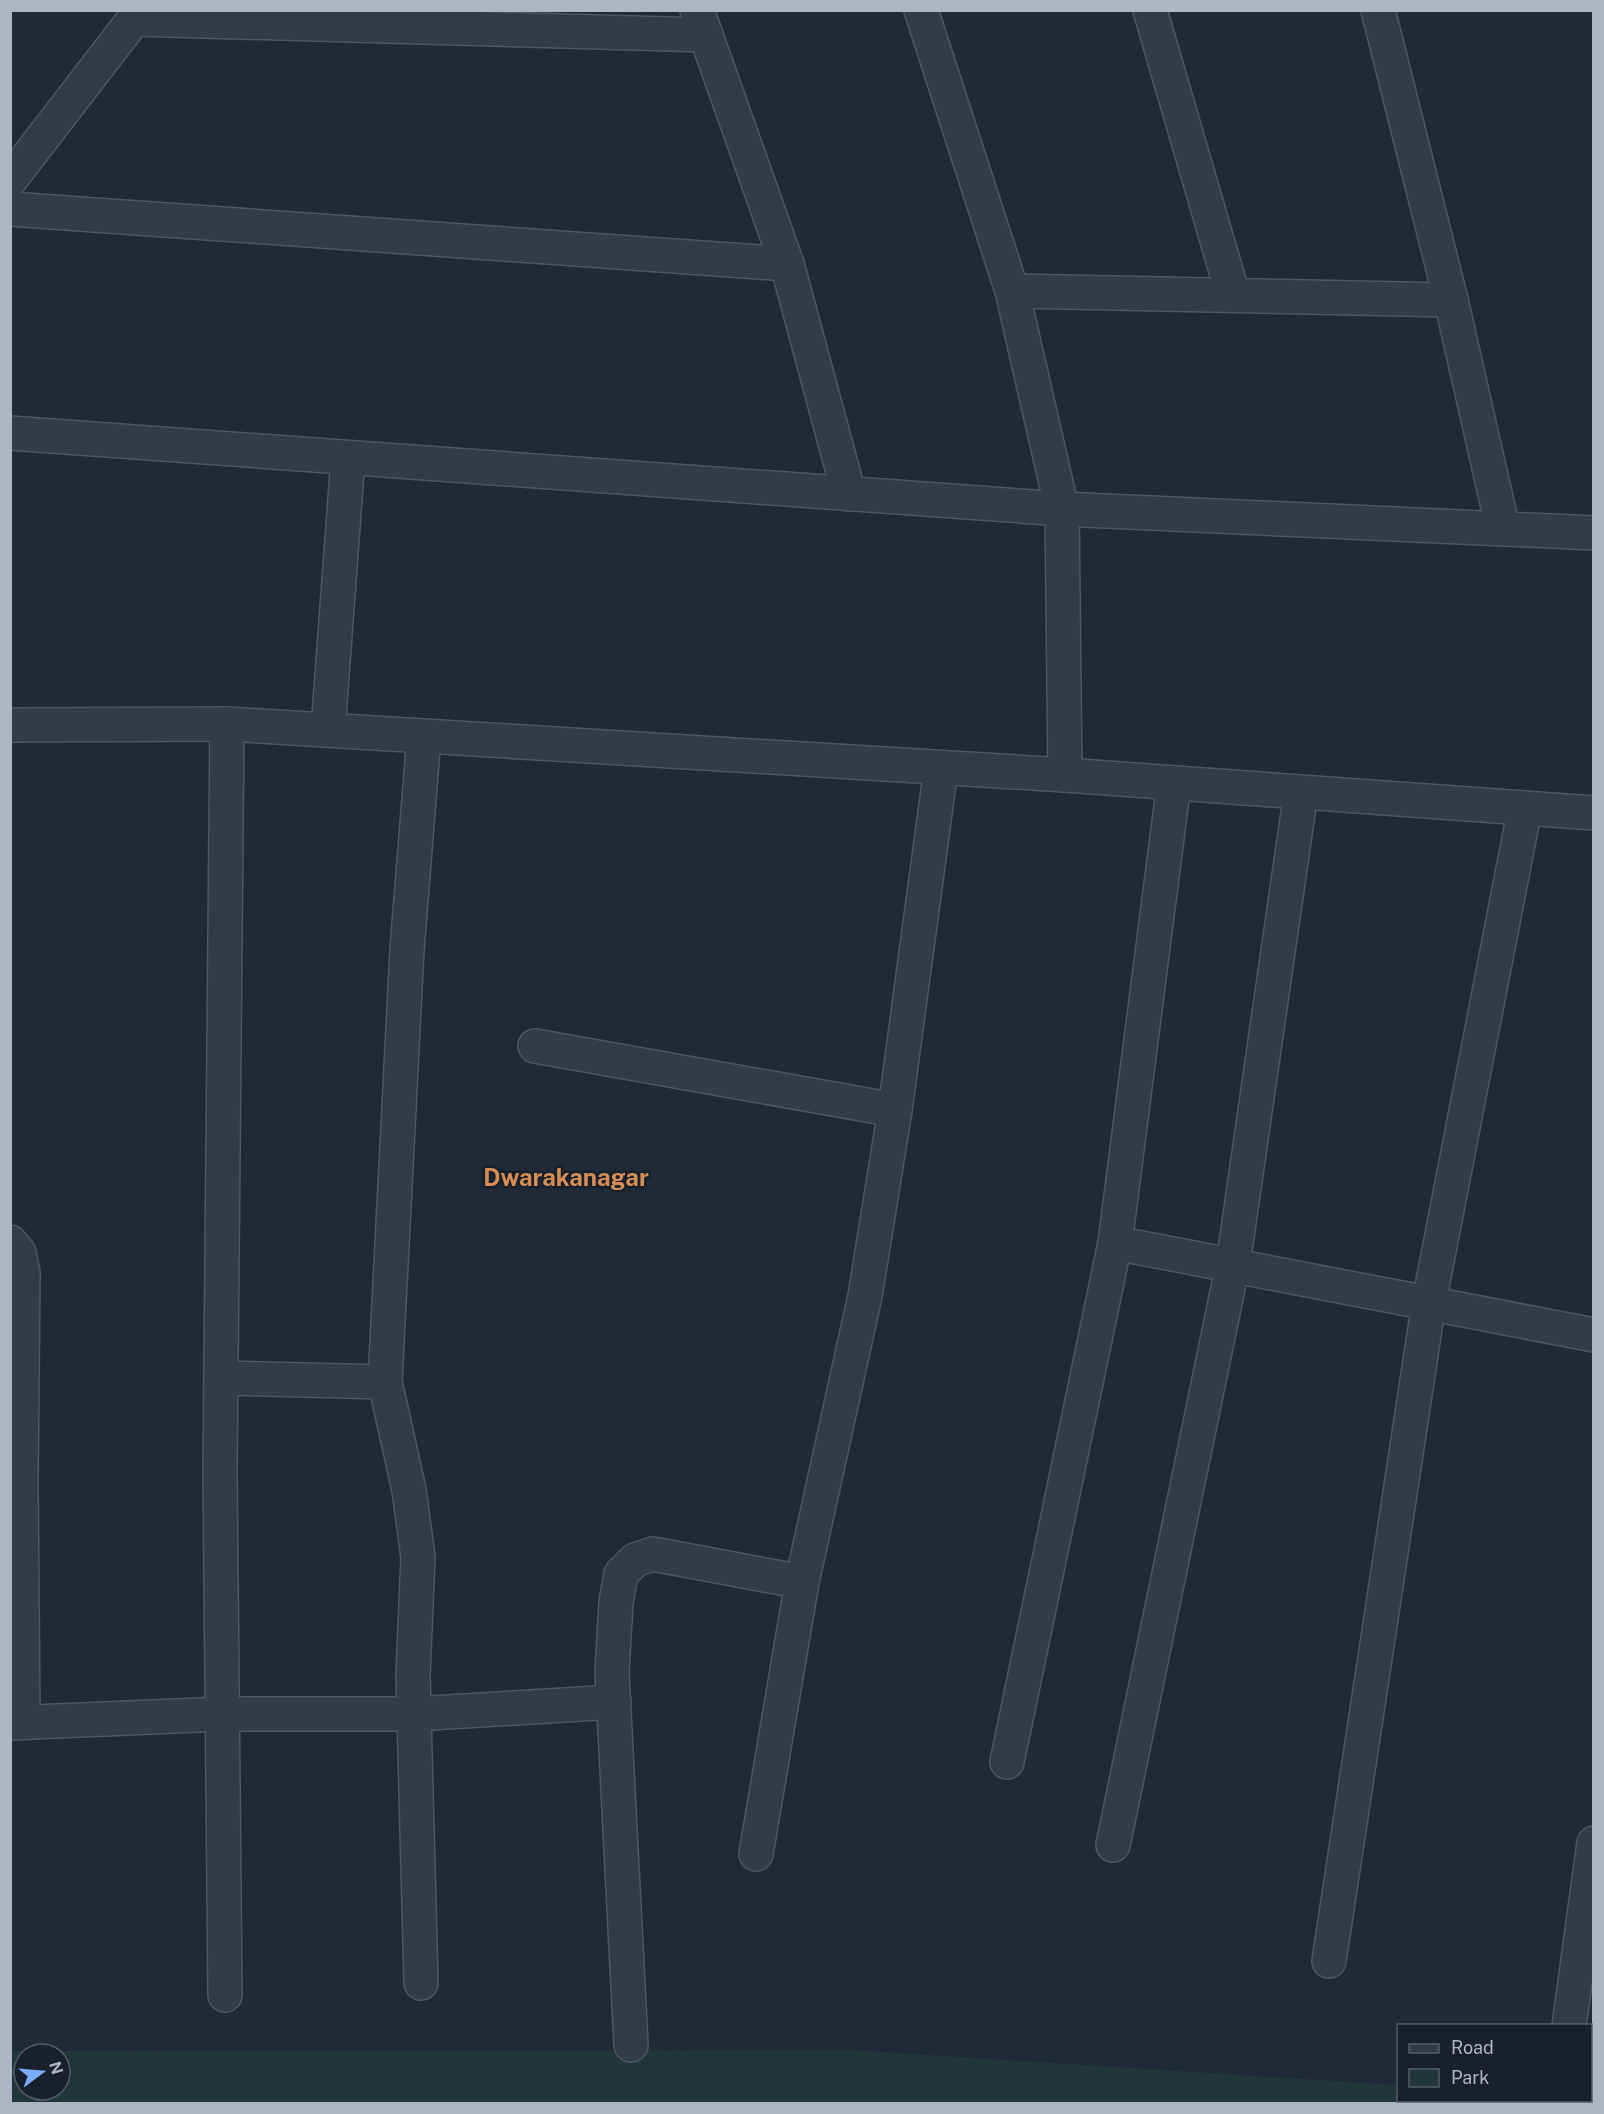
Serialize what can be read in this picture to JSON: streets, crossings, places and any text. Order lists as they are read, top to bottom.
{
  "districts": ["Dwarakanagar"],
  "legend": ["Road", "Park"],
  "north": "right"
}
